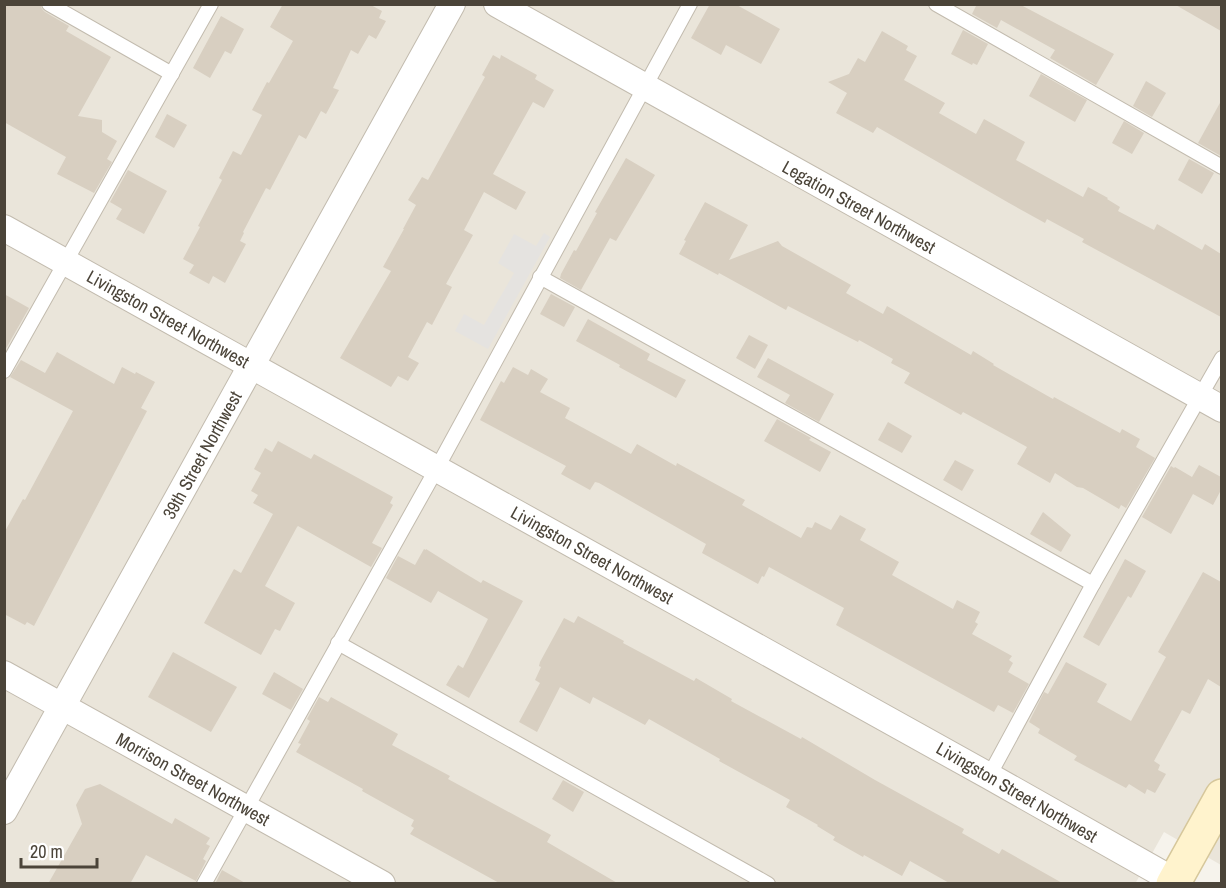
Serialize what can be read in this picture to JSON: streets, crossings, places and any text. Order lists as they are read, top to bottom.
{
  "streets": {
    "street": [
      "Legation Street Northwest",
      "Livingston Street Northwest",
      "39th Street Northwest",
      "Morrison Street Northwest"
    ]
  },
  "crossings": [
    ["Livingston Street Northwest", "39th Street Northwest"],
    ["39th Street Northwest", "Morrison Street Northwest"]
  ],
  "scale_bar": "20 m"
}
